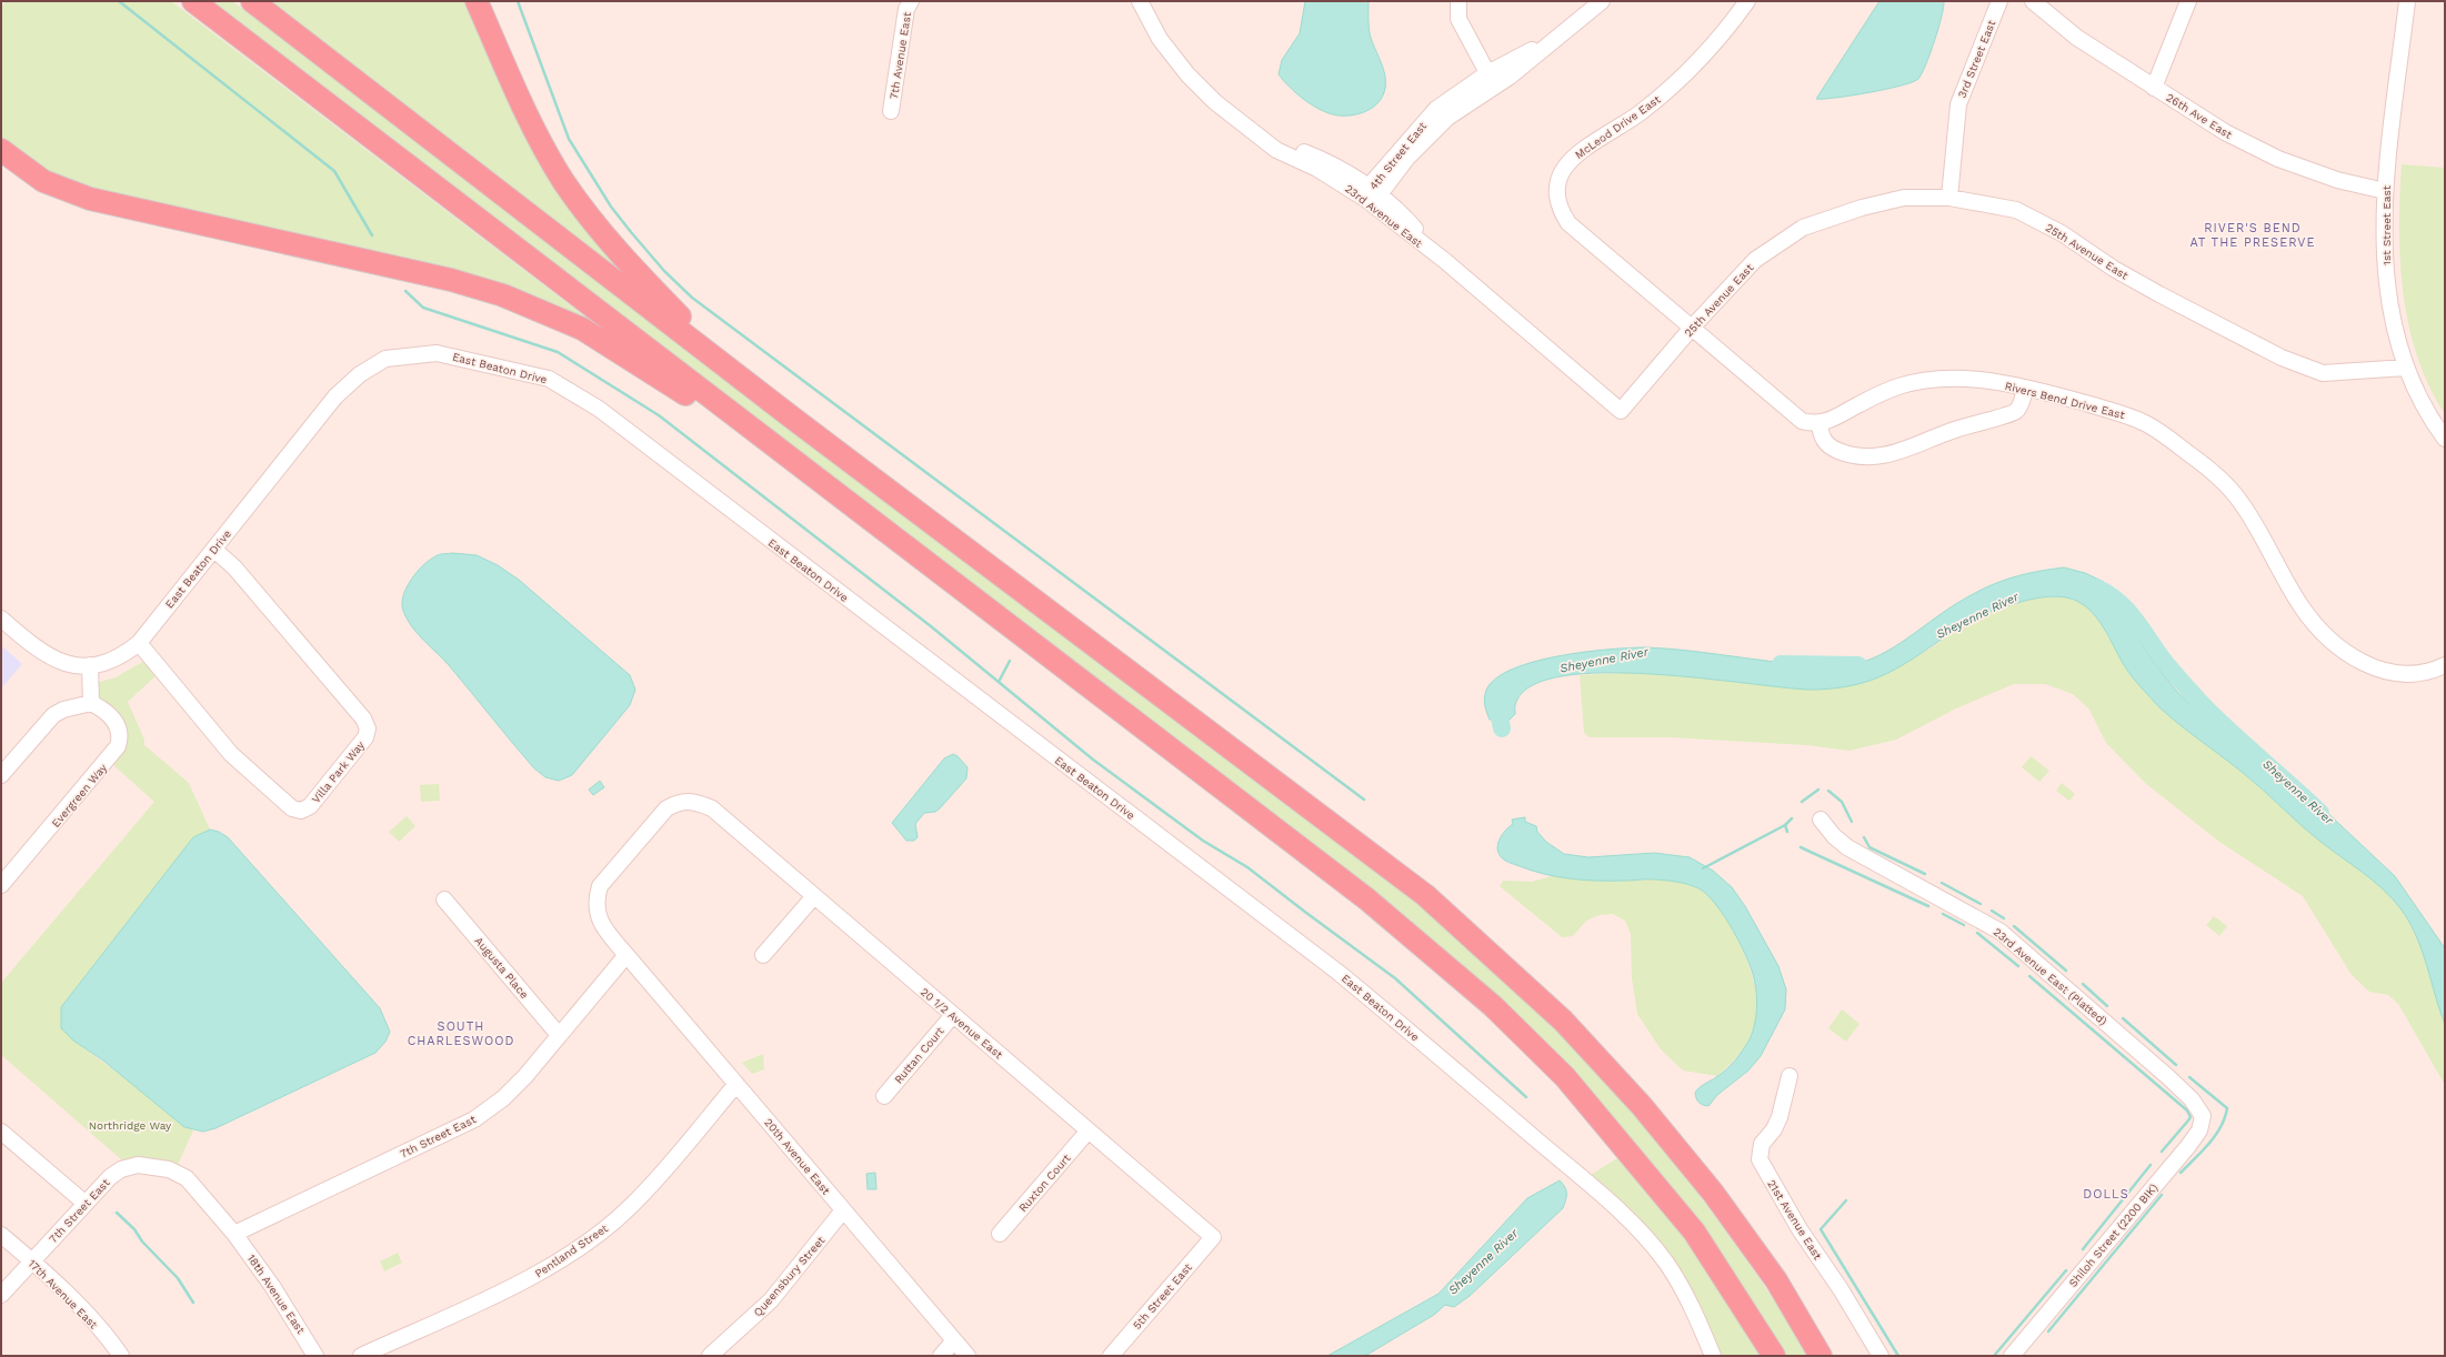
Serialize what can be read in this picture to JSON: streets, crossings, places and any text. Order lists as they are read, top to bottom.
{
  "streets": {
    "street": [
      "7th Avenue East",
      "3rd Street East",
      "26th Ave East",
      "McLeod Drive East",
      "4th Street East",
      "23rd Avenue East",
      "1st Street East",
      "25th Avenue East",
      "East Beaton Drive",
      "Rivers Bend Drive East",
      "Villa Park Way",
      "Evergreen Way",
      "Augusta Place",
      "23rd Avenue East (Platted)",
      "20 1/2 Avenue East",
      "Ruttan Court",
      "7th Street East",
      "20th Avenue East",
      "Ruxton Court",
      "21st Avenue East",
      "Shiloh Street (2200 BIK)",
      "Pentland Street",
      "Queensbury Street",
      "17th Avenue East",
      "18th Avenue East",
      "5th Street East"
    ]
  },
  "crossings": [
    ["3rd Street East", "25th Avenue East"],
    ["26th Ave East", "1st Street East"],
    ["McLeod Drive East", "25th Avenue East"],
    ["4th Street East", "23rd Avenue East"],
    ["23rd Avenue East", "25th Avenue East"],
    ["1st Street East", "25th Avenue East"],
    ["East Beaton Drive", "Villa Park Way"],
    ["Augusta Place", "7th Street East"],
    ["23rd Avenue East (Platted)", "Shiloh Street (2200 BIK)"],
    ["20 1/2 Avenue East", "Ruttan Court"],
    ["20 1/2 Avenue East", "7th Street East"],
    ["20 1/2 Avenue East", "20th Avenue East"],
    ["20 1/2 Avenue East", "Ruxton Court"],
    ["20 1/2 Avenue East", "5th Street East"],
    ["7th Street East", "20th Avenue East"],
    ["7th Street East", "17th Avenue East"],
    ["7th Street East", "18th Avenue East"],
    ["20th Avenue East", "Pentland Street"],
    ["20th Avenue East", "Queensbury Street"]
  ],
  "districts": ["RIVER'S BEND AT THE PRESERVE", "SOUTH CHARLESWOOD", "DOLLS"],
  "water": ["Sheyenne River"],
  "parks": ["Northridge Way"]
}
